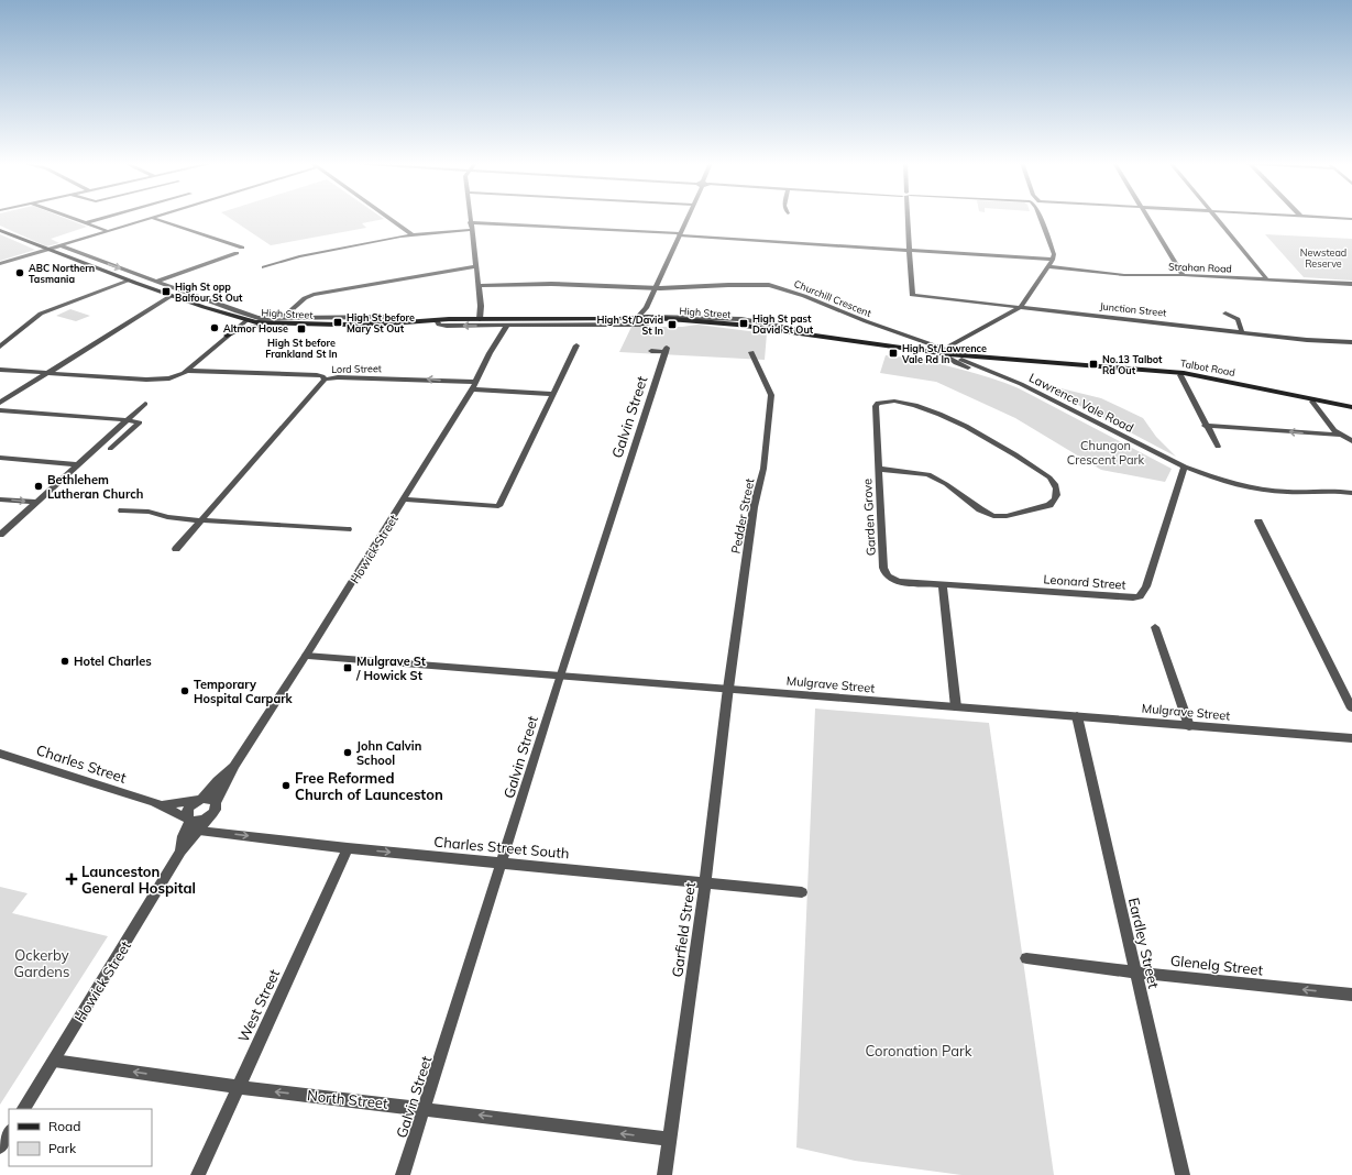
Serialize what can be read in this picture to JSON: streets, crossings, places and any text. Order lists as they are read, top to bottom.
{
  "streets": {
    "main road": ["High Street", "Talbot Road"],
    "street": [
      "Strahan Road",
      "Churchill Crescent",
      "Junction Street",
      "Lord Street",
      "Lawrence Vale Road",
      "Galvin Street",
      "Pedder Street",
      "Garden Grove",
      "Howick Street",
      "Leonard Street",
      "Mulgrave Street",
      "Charles Street",
      "Charles Street South",
      "Garfield Street",
      "Eardley Street",
      "Glenelg Street",
      "West Street",
      "North Street"
    ]
  },
  "crossings": [
    ["Churchill Crescent", "Talbot Road"],
    ["Churchill Crescent", "Lawrence Vale Road"],
    ["High Street", "Howick Street"],
    ["Talbot Road", "Lawrence Vale Road"],
    ["Lord Street", "Howick Street"],
    ["Lawrence Vale Road", "Leonard Street"],
    ["Galvin Street", "Mulgrave Street"],
    ["Galvin Street", "Charles Street South"],
    ["Galvin Street", "North Street"],
    ["Pedder Street", "Mulgrave Street"],
    ["Pedder Street", "Garfield Street"],
    ["Garden Grove", "Leonard Street"],
    ["Howick Street", "Mulgrave Street"],
    ["Howick Street", "Charles Street"],
    ["Howick Street", "Charles Street South"],
    ["Howick Street", "North Street"],
    ["Mulgrave Street", "Garfield Street"],
    ["Mulgrave Street", "Eardley Street"],
    ["Charles Street South", "Garfield Street"],
    ["Charles Street South", "West Street"],
    ["Garfield Street", "North Street"],
    ["Eardley Street", "Glenelg Street"],
    ["West Street", "North Street"]
  ],
  "one_way": [
    "Lord Street",
    "Charles Street South",
    "Glenelg Street",
    "North Street"
  ],
  "parks": [
    "Newstead Reserve",
    "Chungon Crescent Park",
    "Ockerby Gardens",
    "Coronation Park"
  ],
  "places": {
    "other": [
      "ABC Northern Tasmania",
      "Altmor House",
      "Bethlehem Lutheran Church",
      "Hotel Charles",
      "Temporary Hospital Carpark",
      "John Calvin School",
      "Free Reformed Church of Launceston"
    ],
    "transit": [
      "High St opp Balfour St Out",
      "High St before Mary St Out",
      "High St past David St Out",
      "High St/David St In",
      "High St before Frankland St In",
      "High St/Lawrence Vale Rd In",
      "No.13 Talbot Rd Out",
      "Mulgrave St / Howick St"
    ],
    "health": ["Launceston General Hospital"]
  },
  "legend": ["Road", "Park"]
}
